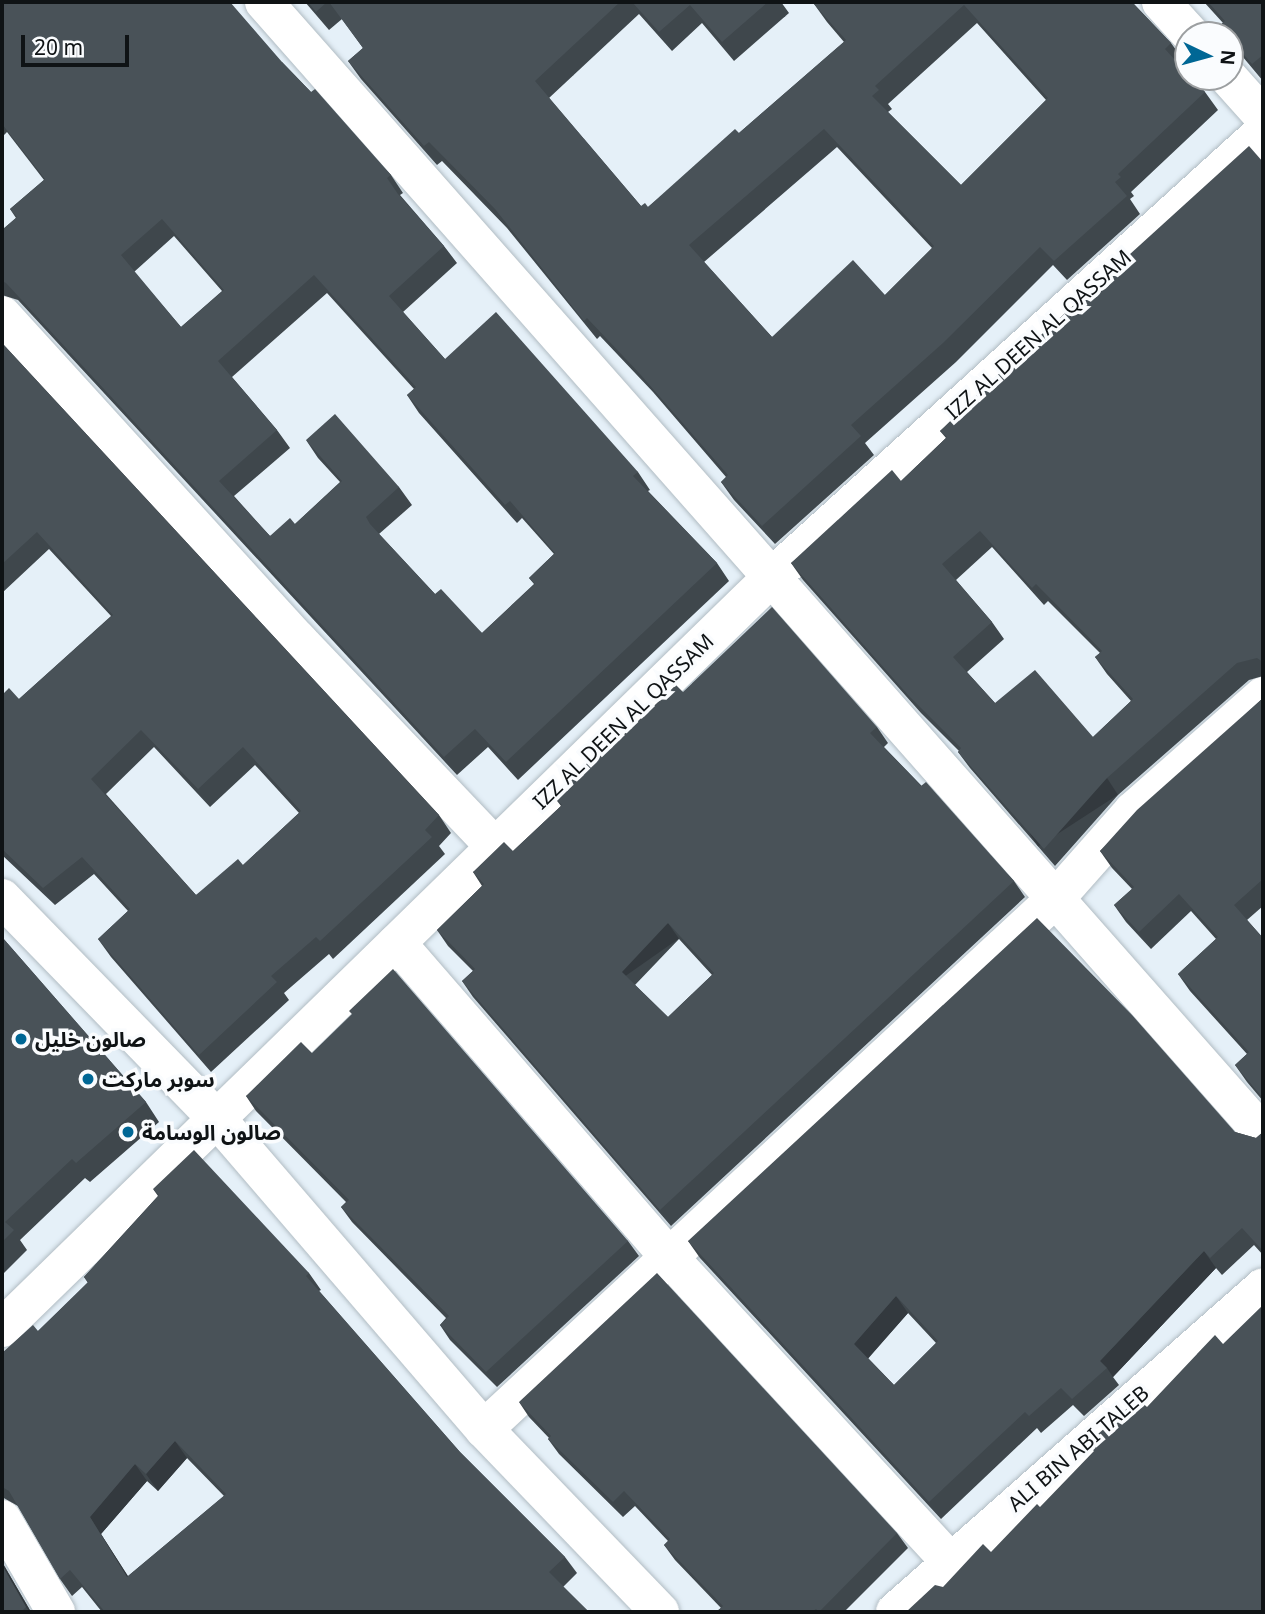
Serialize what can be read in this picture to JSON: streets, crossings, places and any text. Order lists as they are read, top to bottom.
{
  "streets": {
    "street": ["IZZ AL DEEN AL QASSAM", "ALI BIN ABI TALEB"]
  },
  "places": ["صالون خليل", "سوبر ماركت", "صالون الوسامة"],
  "scale_bar": "20 m",
  "north": "right"
}
